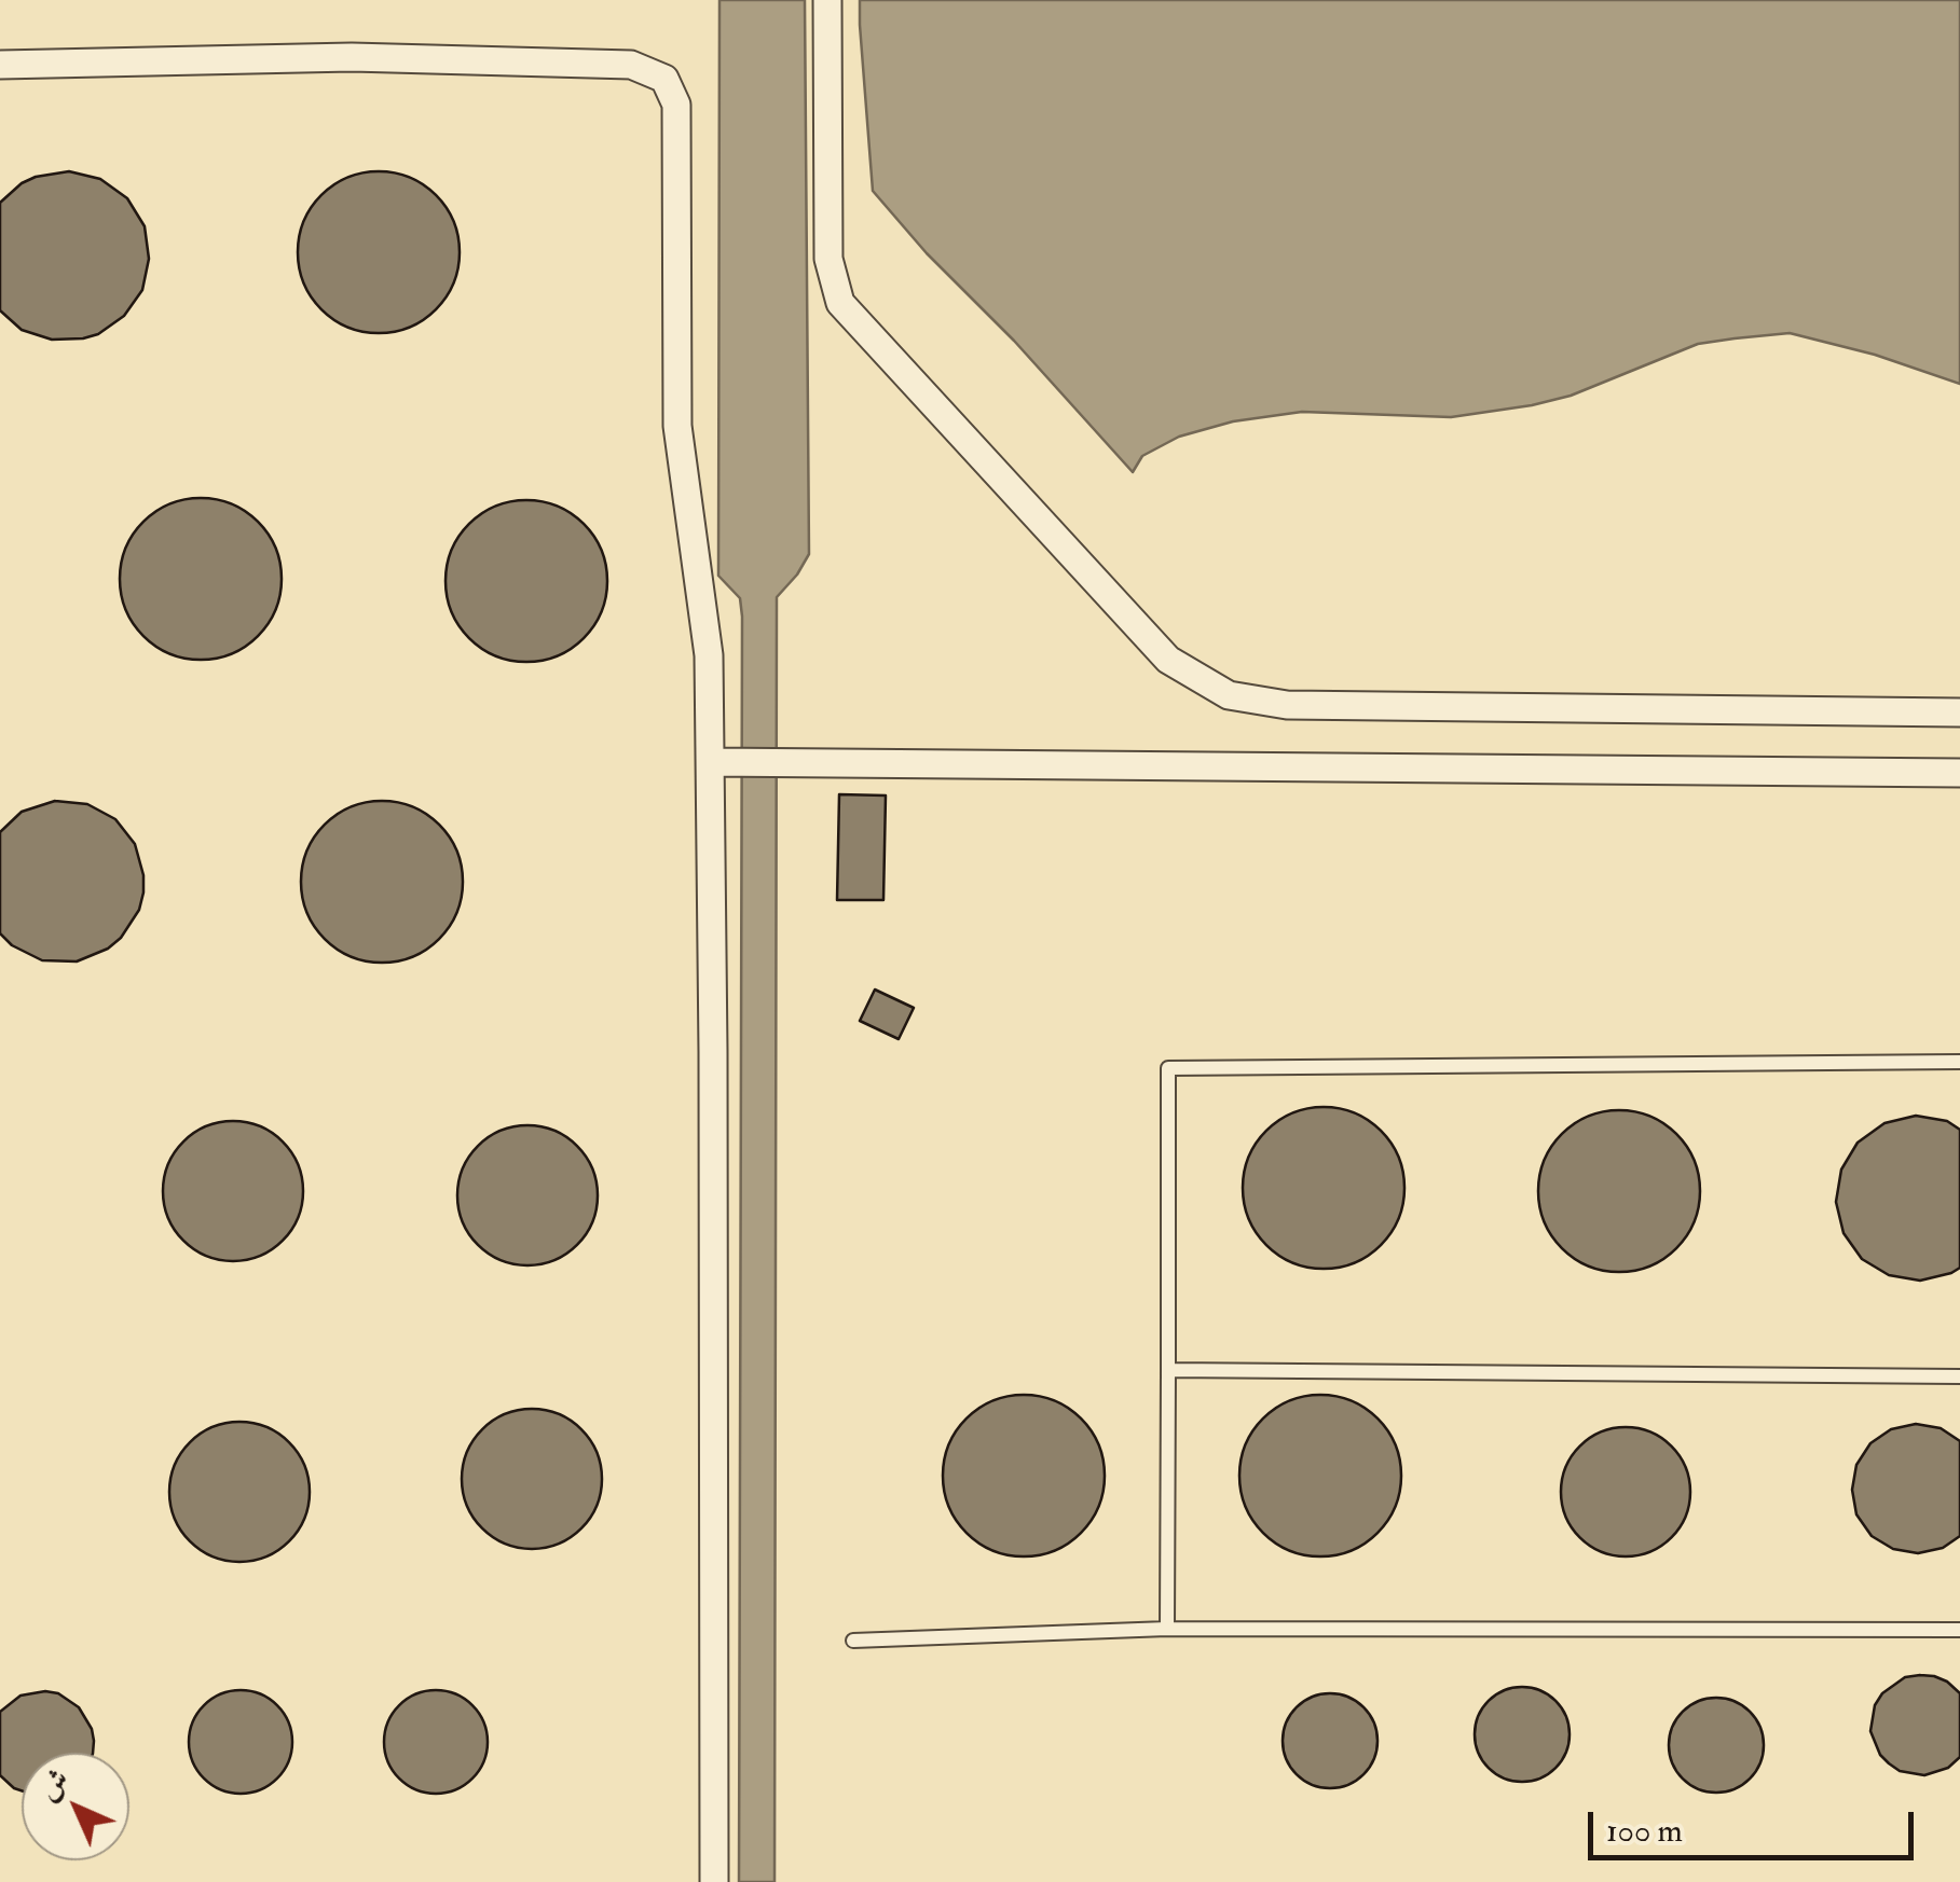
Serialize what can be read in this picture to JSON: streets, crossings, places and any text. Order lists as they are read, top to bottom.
{
  "scale_bar": "100 m",
  "north": "top left"
}
